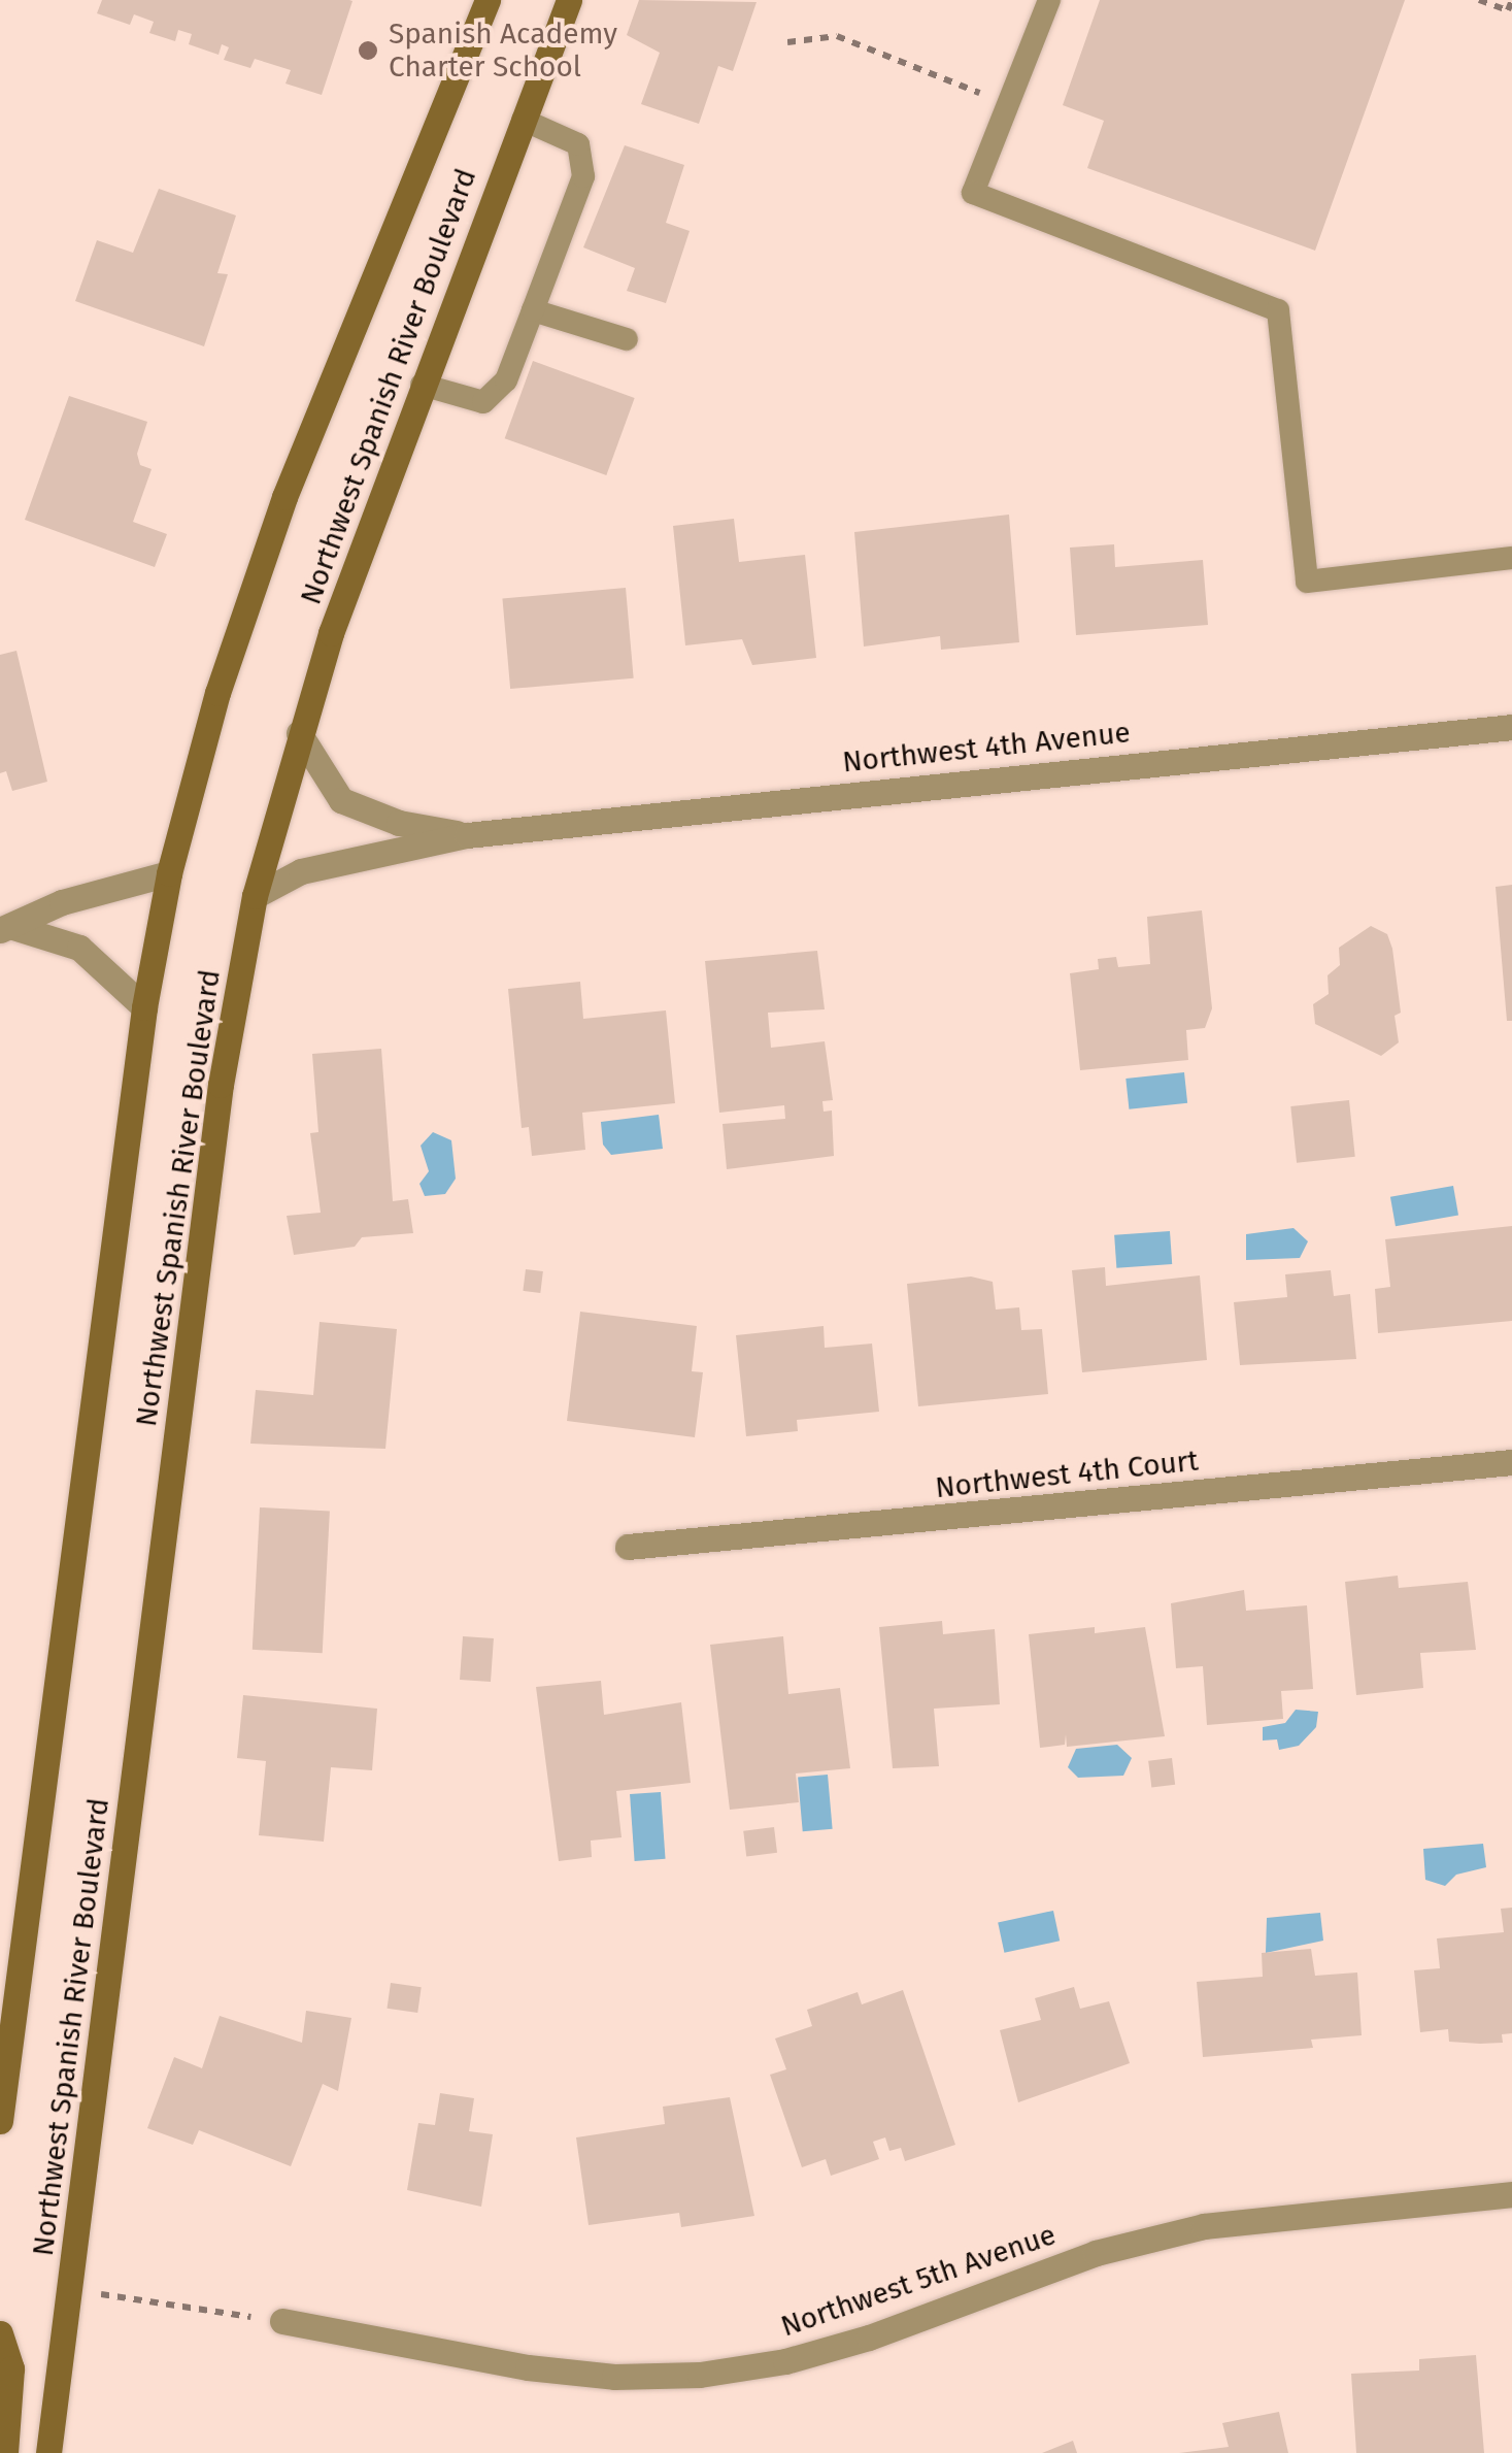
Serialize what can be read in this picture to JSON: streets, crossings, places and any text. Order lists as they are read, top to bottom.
{
  "streets": {
    "main road": ["Northwest Spanish River Boulevard"],
    "street": ["Northwest 4th Avenue", "Northwest 4th Court", "Northwest 5th Avenue"]
  },
  "crossings": [
    ["Northwest Spanish River Boulevard", "Northwest 4th Avenue"]
  ],
  "places": ["Spanish Academy Charter School"]
}
